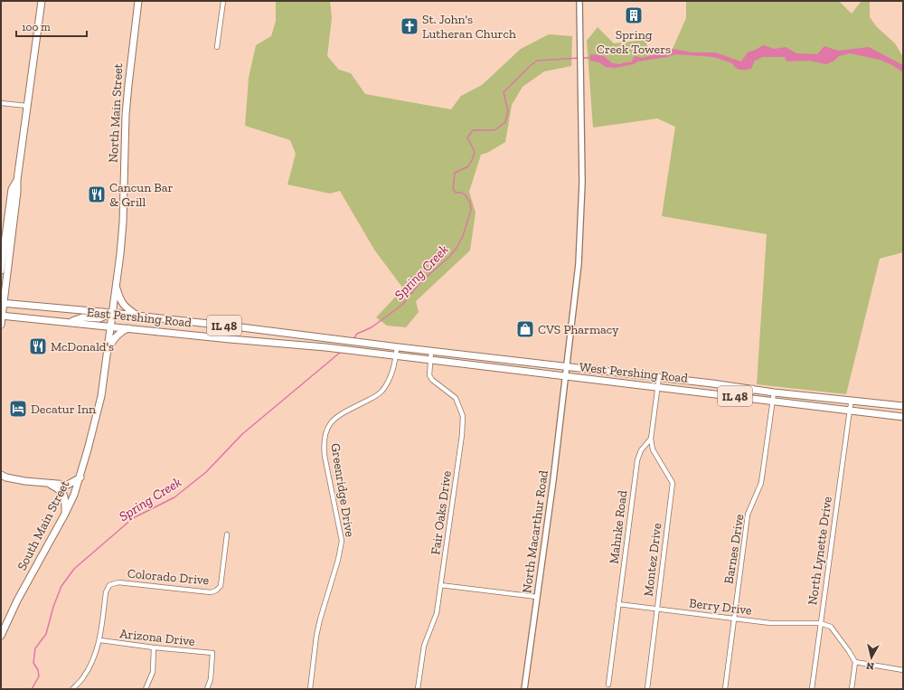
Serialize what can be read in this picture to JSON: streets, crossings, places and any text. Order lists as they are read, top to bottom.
{
  "streets": {
    "main road": [
      "North Main Street",
      "East Pershing Road",
      "IL 48",
      "West Pershing Road",
      "South Main Street"
    ],
    "street": [
      "Greenridge Drive",
      "Fair Oaks Drive",
      "Mahnke Road",
      "North Macarthur Road",
      "Barnes Drive",
      "North Lynette Drive",
      "Montez Drive",
      "Colorado Drive",
      "Berry Drive",
      "Arizona Drive"
    ]
  },
  "crossings": [
    ["North Main Street", "IL 48"],
    ["North Main Street", "South Main Street"],
    ["East Pershing Road", "West Pershing Road"],
    ["East Pershing Road", "South Main Street"],
    ["IL 48", "West Pershing Road"],
    ["IL 48", "South Main Street"],
    ["West Pershing Road", "Greenridge Drive"],
    ["West Pershing Road", "Fair Oaks Drive"],
    ["West Pershing Road", "Mahnke Road"],
    ["West Pershing Road", "North Macarthur Road"],
    ["West Pershing Road", "Barnes Drive"],
    ["West Pershing Road", "North Lynette Drive"],
    ["Mahnke Road", "Montez Drive"],
    ["Mahnke Road", "Berry Drive"],
    ["Barnes Drive", "Berry Drive"],
    ["North Lynette Drive", "Berry Drive"],
    ["Montez Drive", "Berry Drive"],
    ["Colorado Drive", "Arizona Drive"]
  ],
  "water": ["Spring Creek"],
  "places": {
    "building": ["Spring Creek Towers"],
    "church": ["St. John's Lutheran Church"],
    "restaurant": ["Cancun Bar & Grill", "McDonald's"],
    "shop": ["CVS Pharmacy"],
    "hotel": ["Decatur Inn"]
  },
  "scale_bar": "100 m",
  "north": "bottom"
}
